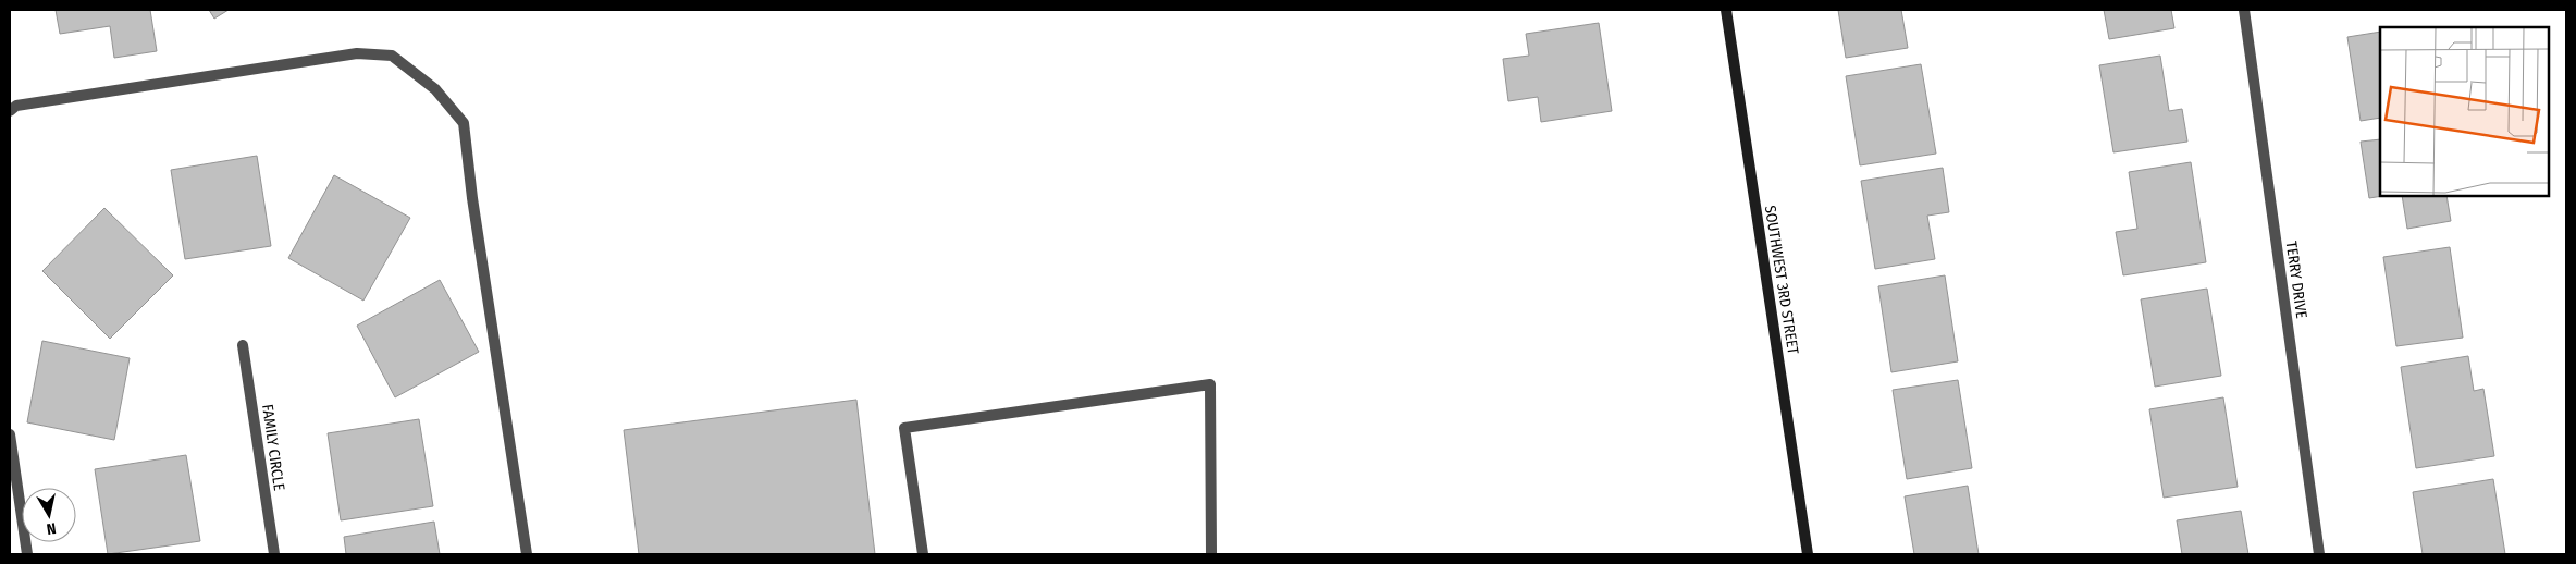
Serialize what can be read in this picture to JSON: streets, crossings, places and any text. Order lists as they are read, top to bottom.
{
  "streets": {
    "street": ["SOUTHWEST 3RD STREET", "TERRY DRIVE", "FAMILY CIRCLE"]
  },
  "north": "bottom"
}
